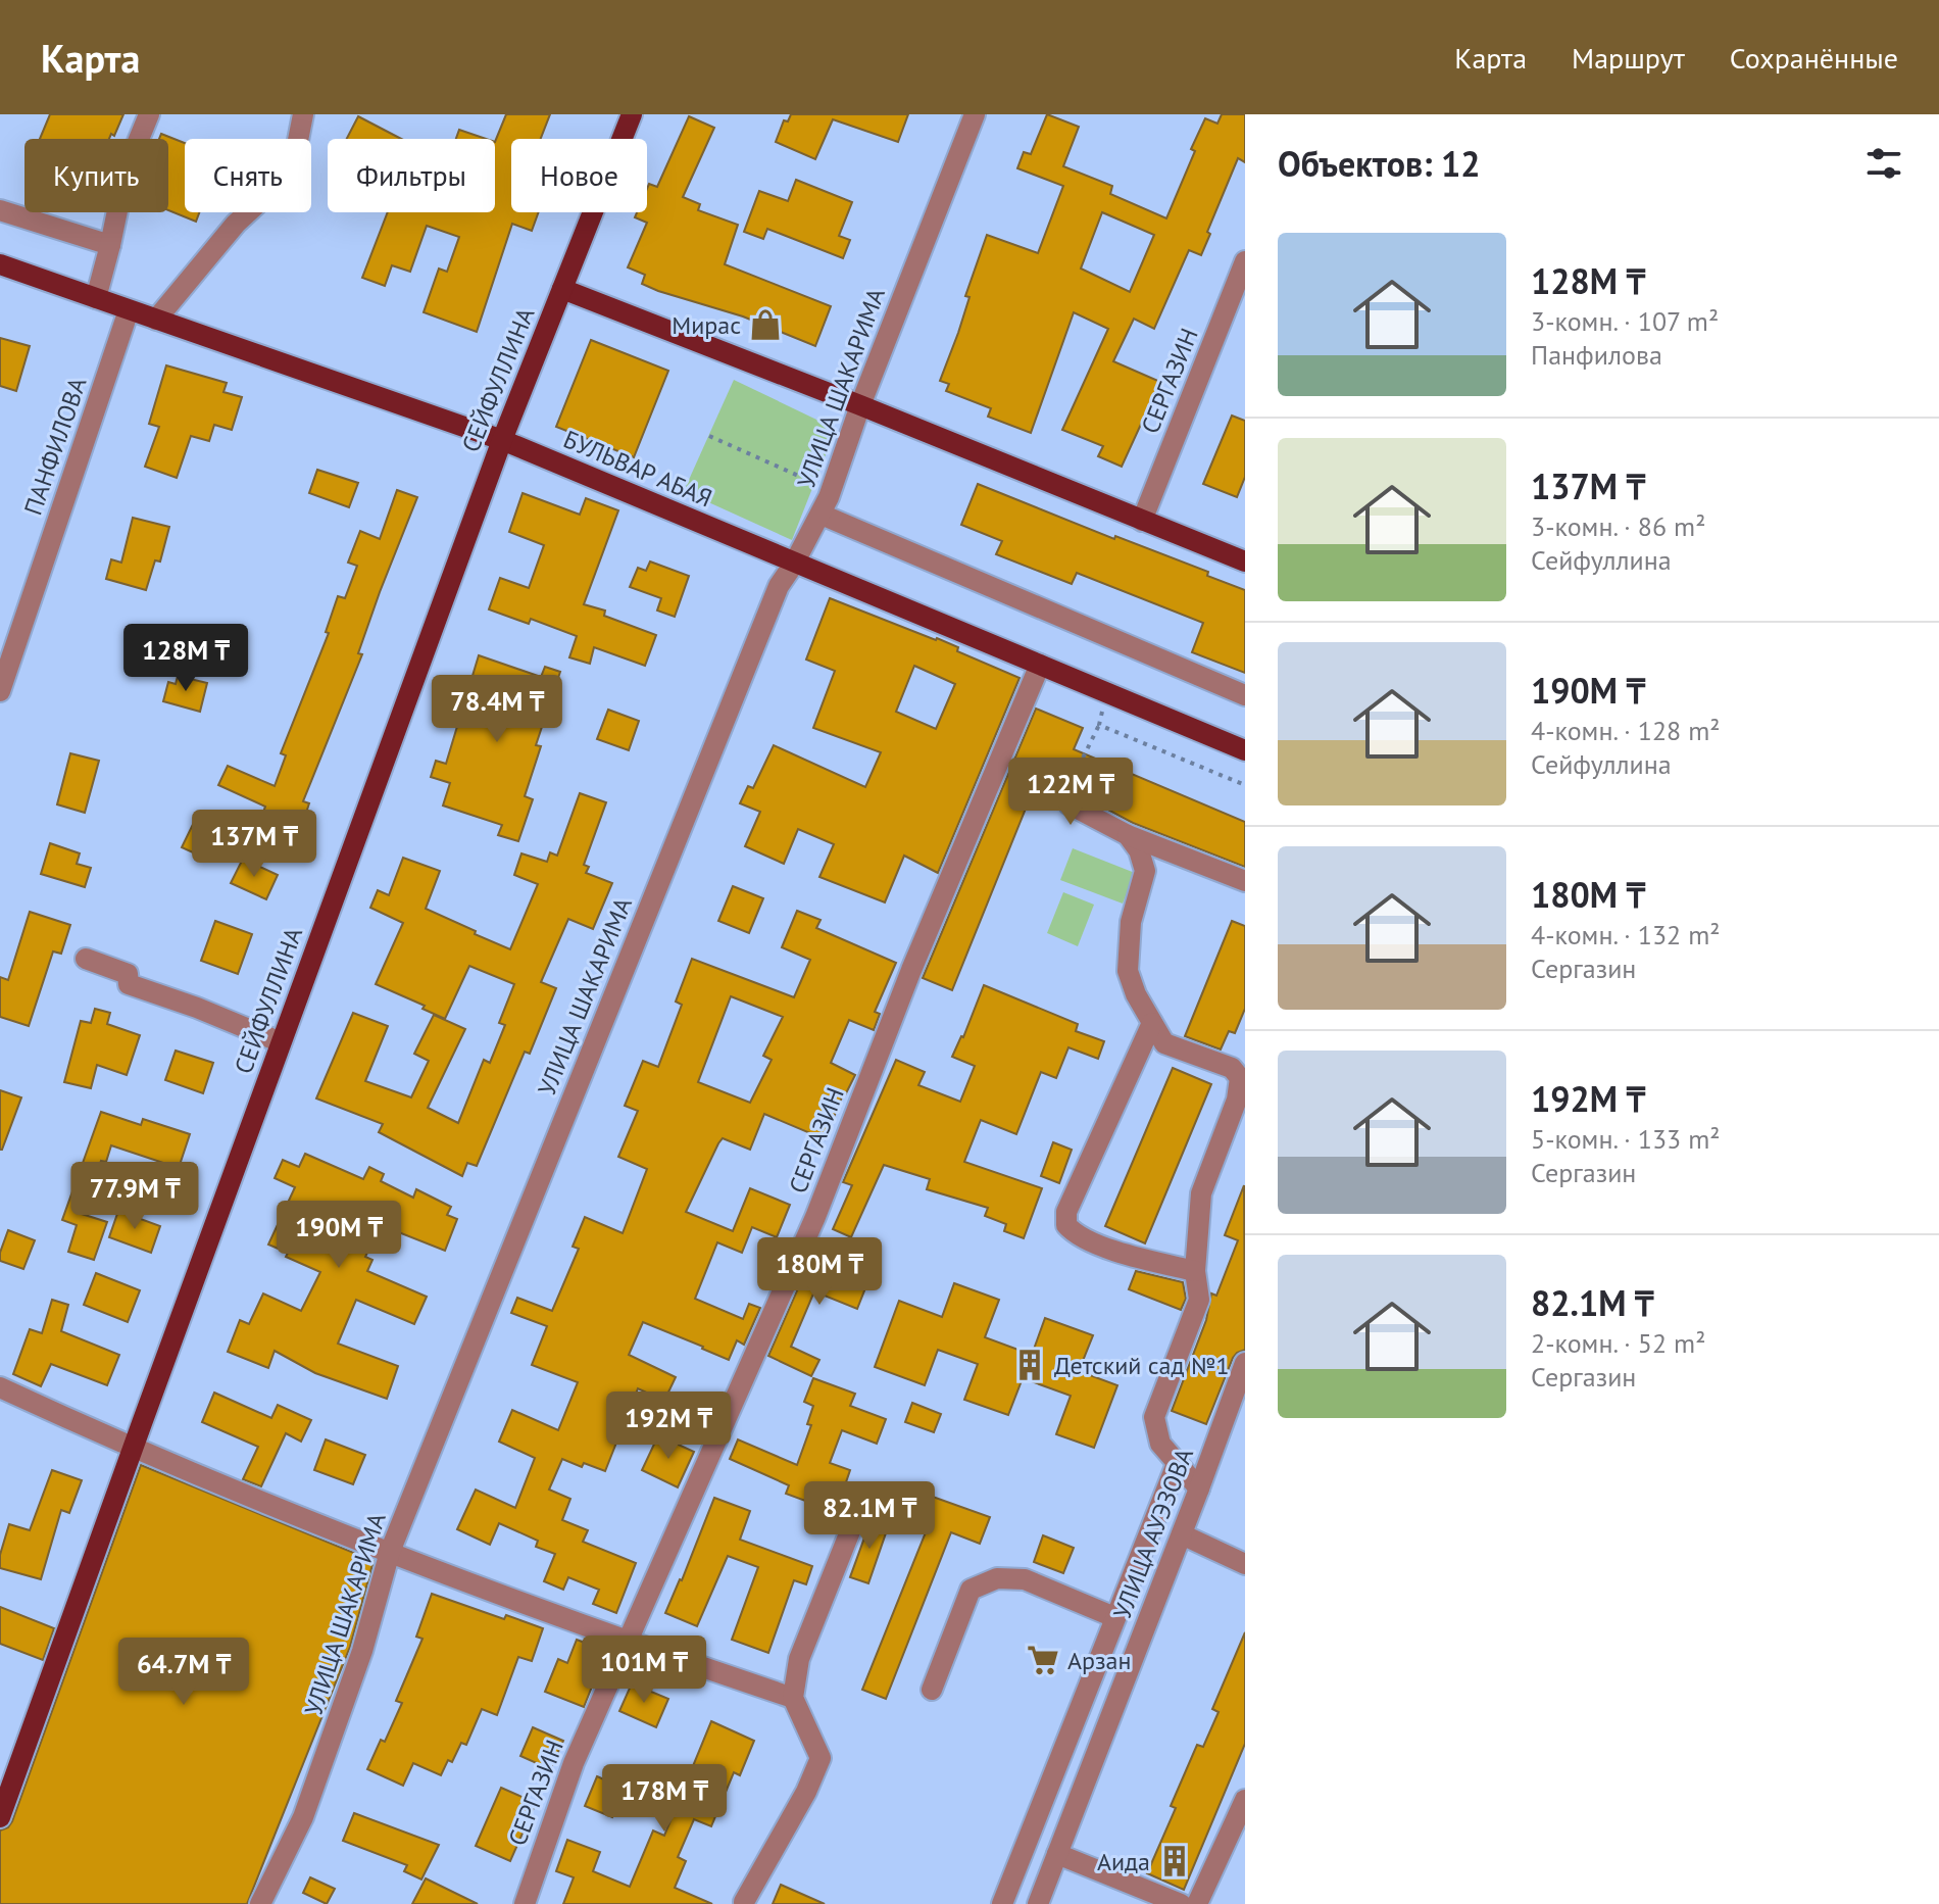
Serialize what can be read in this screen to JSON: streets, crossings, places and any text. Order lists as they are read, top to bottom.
{
  "streets": {
    "main road": ["СЕЙФУЛЛИНА", "БУЛЬВАР АБАЯ"],
    "street": [
      "СЕРГАЗИН",
      "УЛИЦА ШАКАРИМА",
      "ПАНФИЛОВА",
      "УЛИЦА АУЭЗОВА"
    ]
  },
  "crossings": [
    ["СЕЙФУЛЛИНА", "БУЛЬВАР АБАЯ"],
    ["СЕРГАЗИН", "БУЛЬВАР АБАЯ"],
    ["УЛИЦА ШАКАРИМА", "БУЛЬВАР АБАЯ"],
    ["ПАНФИЛОВА", "БУЛЬВАР АБАЯ"]
  ],
  "places": {
    "shop": ["Мирас"],
    "building": ["Детский сад №1", "Аида"],
    "supermarket": ["Арзан"]
  },
  "page": {
    "header": "Карта",
    "nav": ["Карта", "Маршрут", "Сохранённые"],
    "heading": "Объектов: 12",
    "chip": [
      "Купить",
      "Снять",
      "Фильтры",
      "Новое"
    ],
    "list": [
      {
        "name": "128M ₸",
        "note": "3-комн. · 107 m² · Панфилова"
      },
      {
        "name": "137M ₸",
        "note": "3-комн. · 86 m² · Сейфуллина"
      },
      {
        "name": "190M ₸",
        "note": "4-комн. · 128 m² · Сейфуллина"
      },
      {
        "name": "180M ₸",
        "note": "4-комн. · 132 m² · Сергазин"
      },
      {
        "name": "192M ₸",
        "note": "5-комн. · 133 m² · Сергазин"
      },
      {
        "name": "82.1M ₸",
        "note": "2-комн. · 52 m² · Сергазин"
      }
    ],
    "price": [
      "128M ₸",
      "78.4M ₸",
      "122M ₸",
      "137M ₸",
      "77.9M ₸",
      "190M ₸",
      "180M ₸",
      "192M ₸",
      "82.1M ₸",
      "101M ₸",
      "64.7M ₸",
      "178M ₸"
    ]
  }
}
